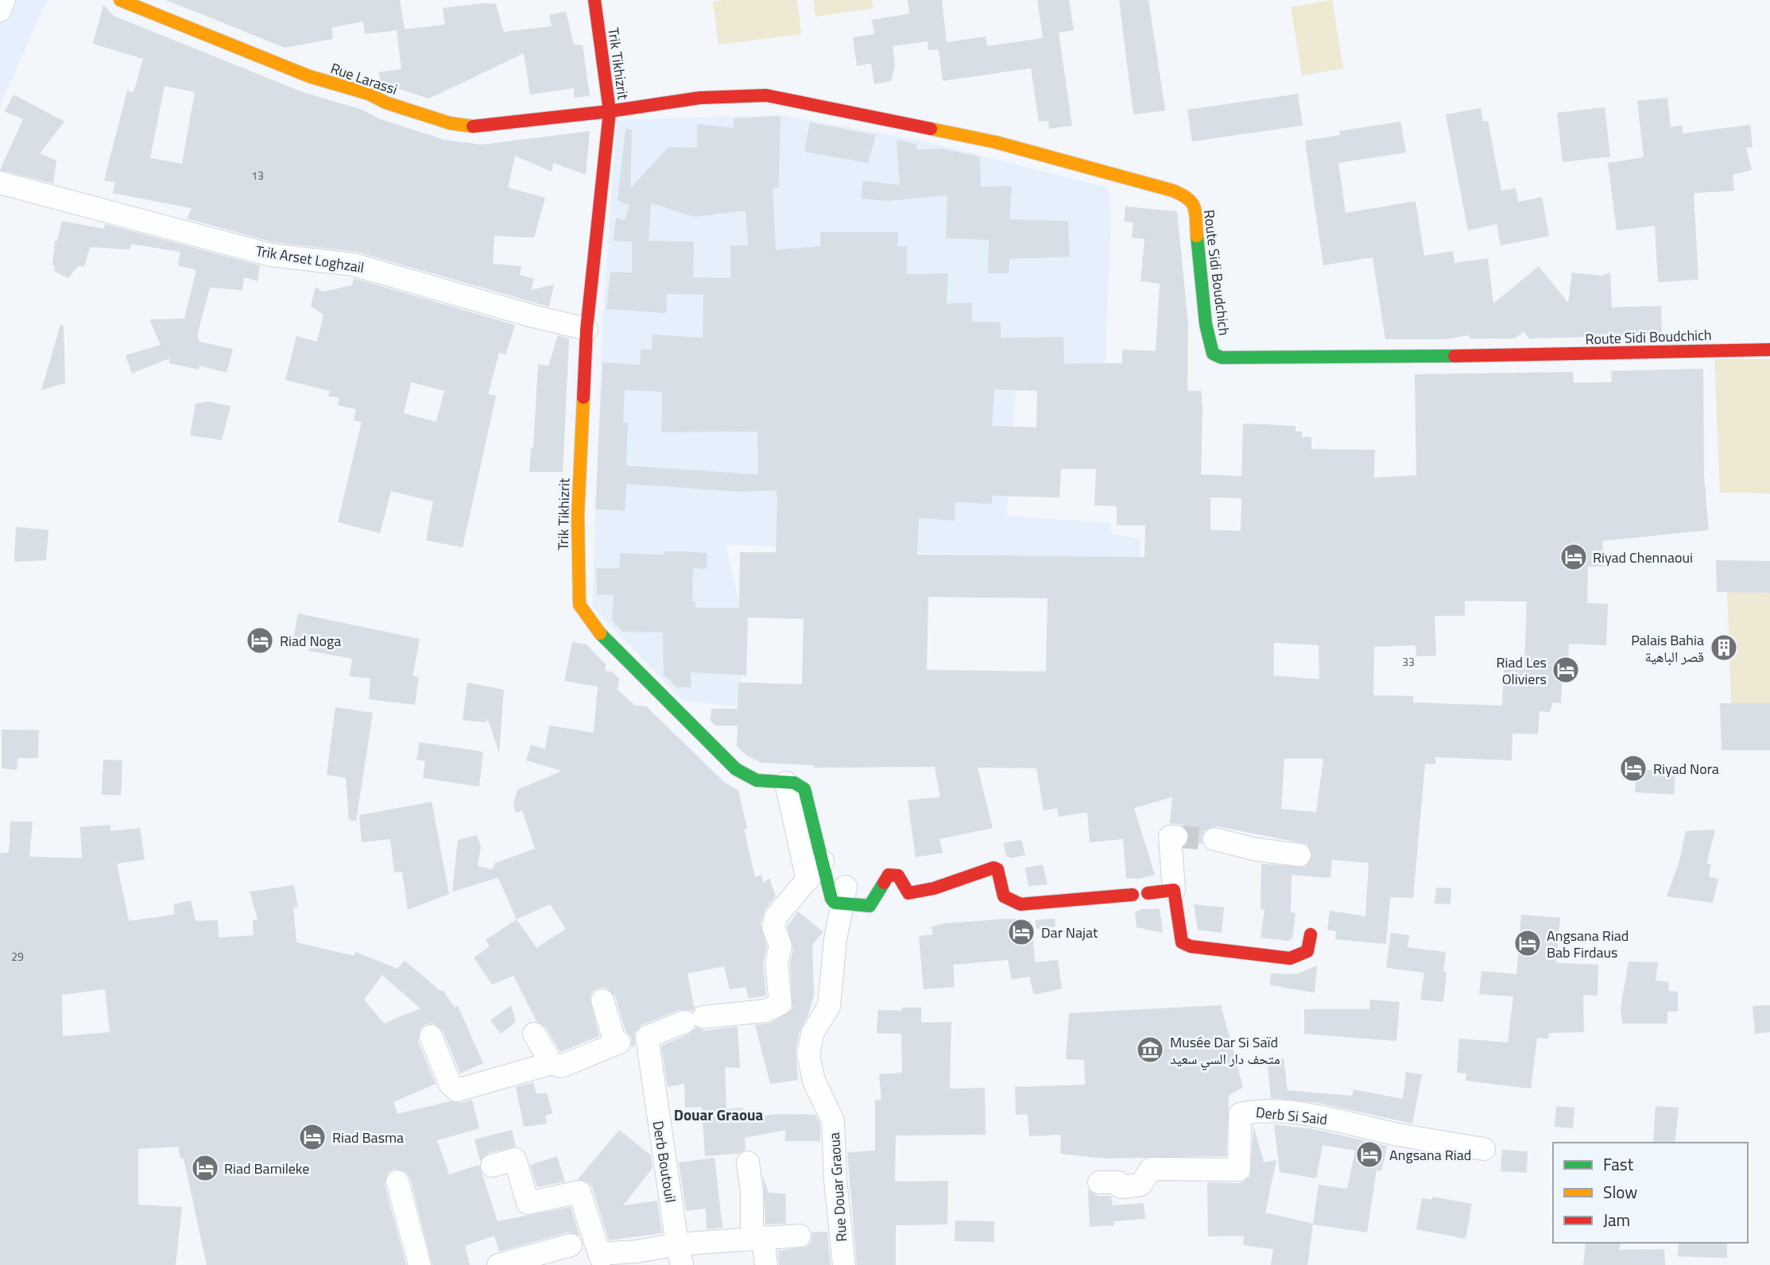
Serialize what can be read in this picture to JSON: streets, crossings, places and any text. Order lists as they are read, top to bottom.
{
  "streets": {
    "street": [
      "Trik Tikhizrit",
      "Rue Larassi",
      "Trik Arset Loghzail",
      "Route Sidi Boudchich",
      "Derb Si Said",
      "Derb Boutouil",
      "Rue Douar Graoua"
    ]
  },
  "crossings": [
    ["Trik Tikhizrit", "Rue Larassi"],
    ["Trik Tikhizrit", "Trik Arset Loghzail"],
    ["Trik Tikhizrit", "Route Sidi Boudchich"],
    ["Trik Tikhizrit", "Rue Douar Graoua"],
    ["Rue Larassi", "Route Sidi Boudchich"]
  ],
  "districts": ["Douar Graoua"],
  "places": {
    "hotel": [
      "Riyad Chennaoui",
      "Riad Noga",
      "Riad Les Oliviers",
      "Riyad Nora",
      "Dar Najat",
      "Angsana Riad Bab Firdaus",
      "Riad Basma",
      "Angsana Riad",
      "Riad Bamileke"
    ],
    "building": ["Palais Bahia قصر الباهية"],
    "museum": ["Musée Dar Si Saïd متحف دار السي سعيد"]
  },
  "house_numbers": ["13", "33", "29"],
  "legend": ["Fast", "Slow", "Jam"]
}
